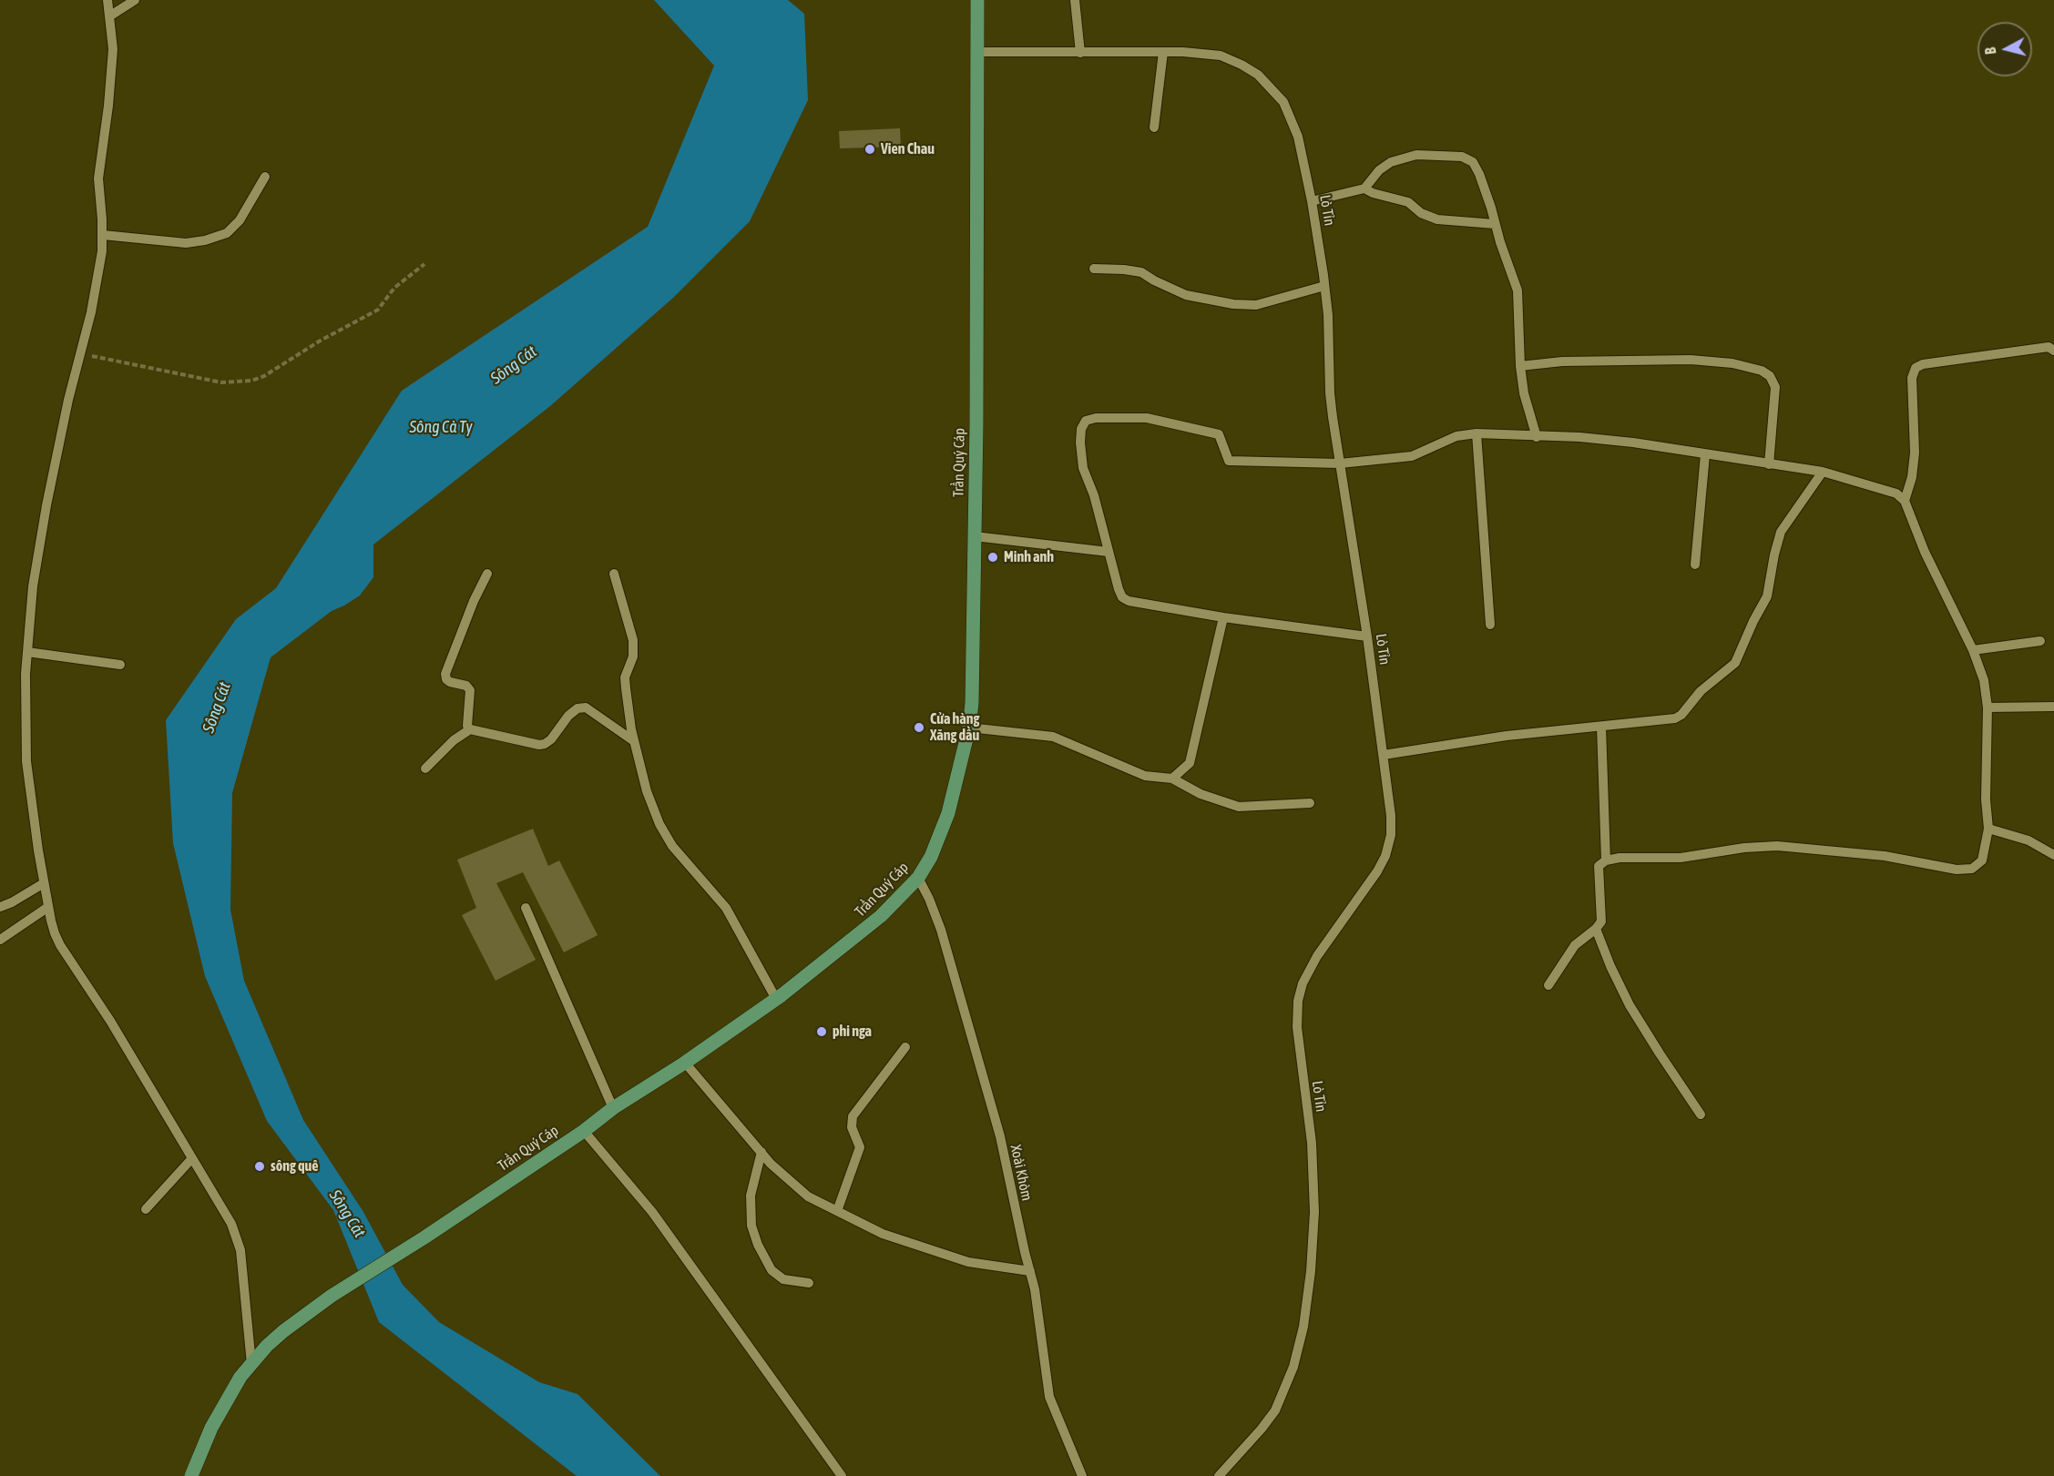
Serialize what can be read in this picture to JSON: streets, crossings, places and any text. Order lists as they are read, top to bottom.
{
  "streets": {
    "main road": ["Trần Quý Cáp"],
    "street": ["Lò Tỉn", "Xoài Khòm"]
  },
  "crossings": [
    ["Lò Tỉn", "Trần Quý Cáp"],
    ["Trần Quý Cáp", "Xoài Khòm"]
  ],
  "water": ["Sông Cát", "Sông Cà Ty"],
  "places": [
    "Vien Chau",
    "Minh anh",
    "Cửa hàng Xăng dầu",
    "phi nga",
    "sông quê"
  ],
  "north": "left"
}
